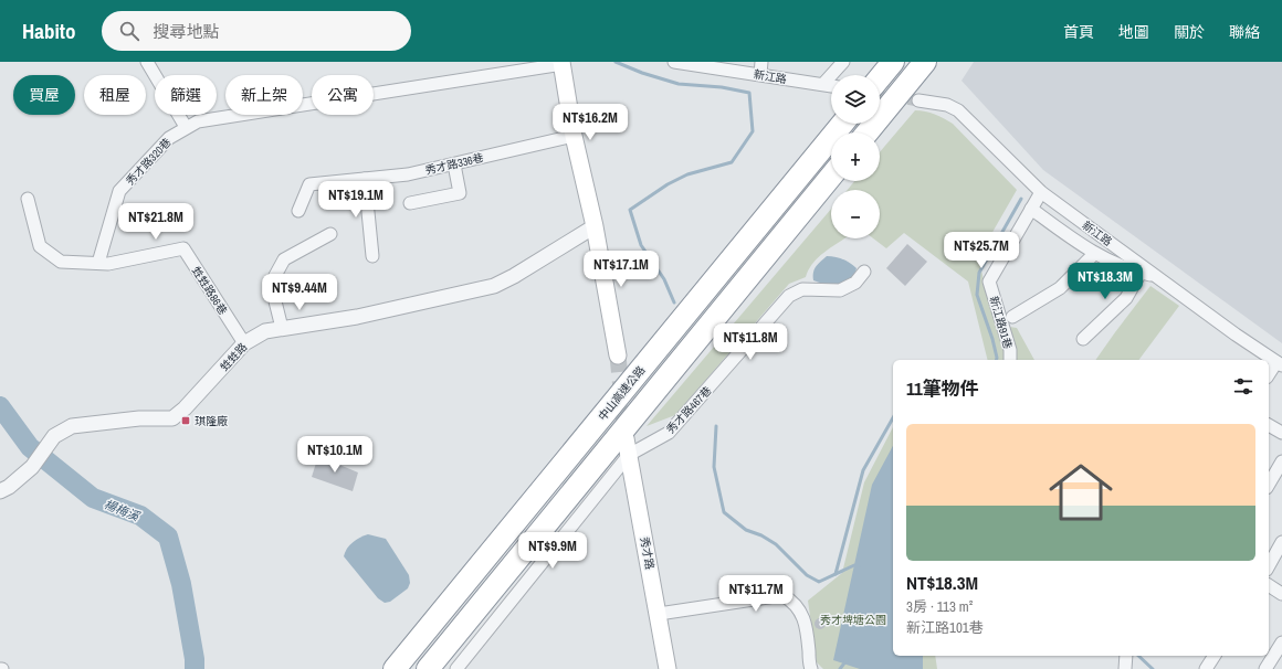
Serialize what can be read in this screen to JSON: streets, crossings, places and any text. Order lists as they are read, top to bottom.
{
  "streets": {
    "highway": ["中山高速公路"],
    "main road": ["秀才路"],
    "street": [
      "新江路",
      "秀才路320巷",
      "秀才路336巷",
      "甡甡路86巷",
      "新江路91巷",
      "甡甡路",
      "秀才路467巷"
    ]
  },
  "crossings": [
    ["新江路", "新江路91巷"],
    ["秀才路320巷", "甡甡路86巷"],
    ["甡甡路86巷", "甡甡路"],
    ["秀才路467巷", "秀才路"]
  ],
  "water": ["楊梅溪"],
  "parks": ["秀才埤塘公園"],
  "places": {
    "transit": ["琪隆廠"]
  },
  "page": {
    "header": "Habito",
    "search": "搜尋地點",
    "nav": [
      "首頁",
      "地圖",
      "關於",
      "聯絡"
    ],
    "map_buttons": ["+", "−"],
    "chip": [
      "買屋",
      "租屋",
      "篩選",
      "新上架",
      "公寓"
    ],
    "price": [
      "NT$16.2M",
      "NT$19.1M",
      "NT$21.8M",
      "NT$25.7M",
      "NT$17.1M",
      "NT$18.3M",
      "NT$9.44M",
      "NT$11.8M",
      "NT$10.1M",
      "NT$9.9M",
      "NT$11.7M"
    ],
    "heading": "11筆物件",
    "list": [
      {
        "name": "NT$18.3M",
        "note": "3房 · 113 m² · 新江路101巷"
      }
    ]
  }
}
